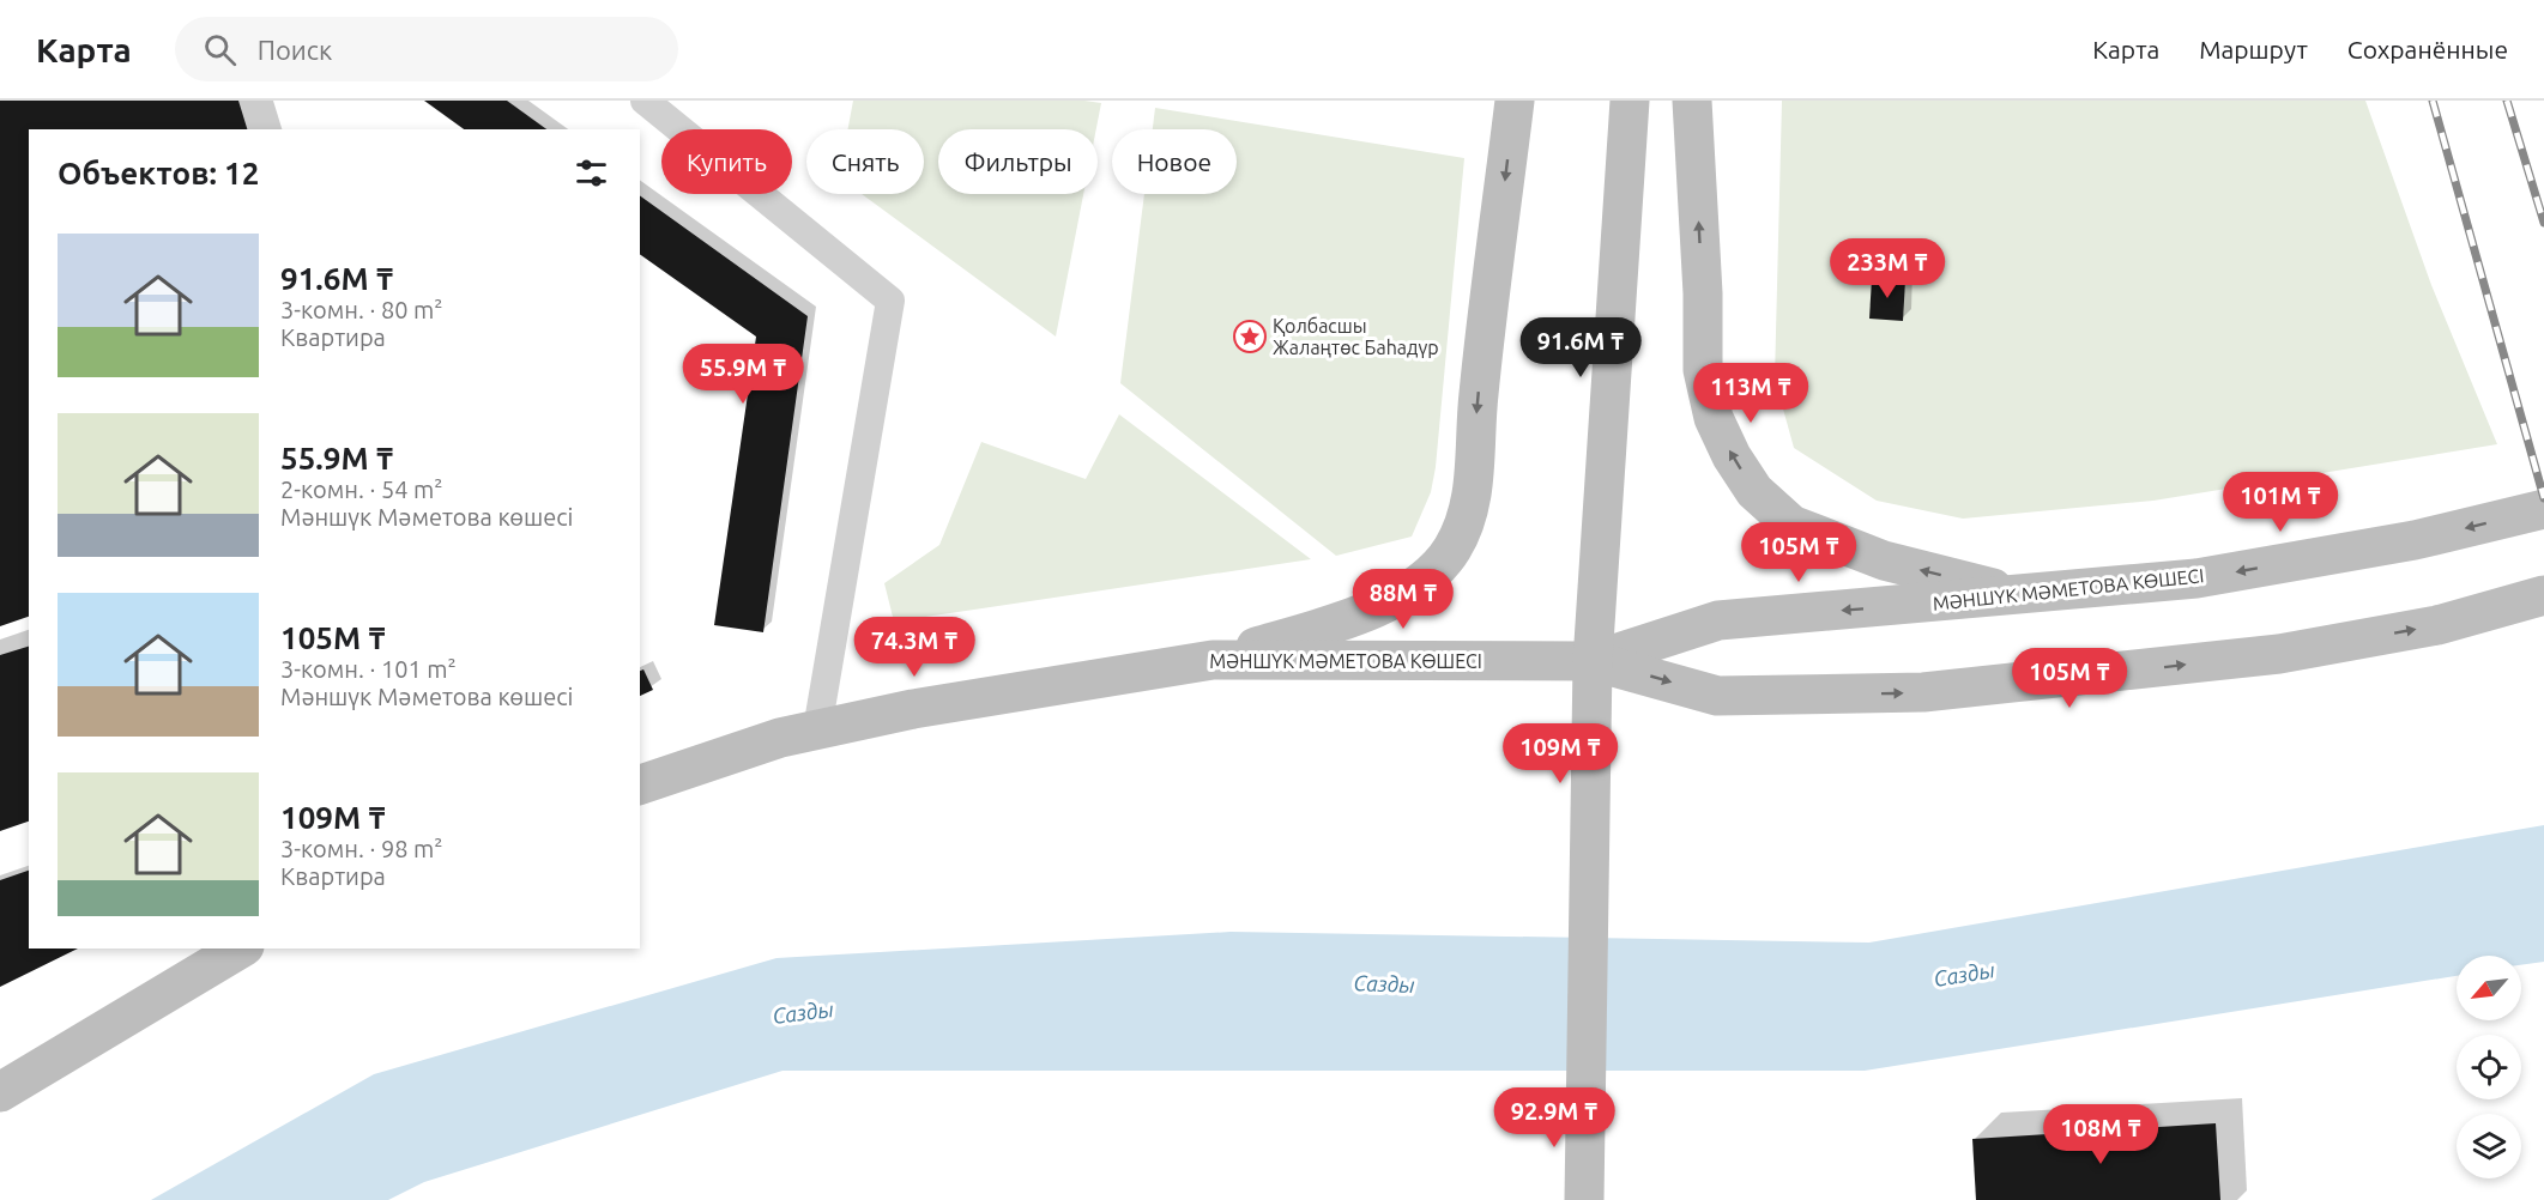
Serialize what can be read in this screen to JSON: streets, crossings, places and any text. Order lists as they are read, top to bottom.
{
  "streets": {
    "main road": ["МӘНШҮК МӘМЕТОВА КӨШЕСІ"]
  },
  "water": ["Сазды"],
  "places": {
    "place": ["Қолбасшы Жалаңтөс Баһадүр"]
  },
  "north": "bottom left",
  "page": {
    "header": "Карта",
    "search": "Поиск",
    "nav": ["Карта", "Маршрут", "Сохранённые"],
    "chip": [
      "Купить",
      "Снять",
      "Фильтры",
      "Новое"
    ],
    "heading": "Объектов: 12",
    "list": [
      {
        "name": "91.6M ₸",
        "note": "3-комн. · 80 m² · Квартира"
      },
      {
        "name": "55.9M ₸",
        "note": "2-комн. · 54 m² · Мәншүк Мәметова көшесі"
      },
      {
        "name": "105M ₸",
        "note": "3-комн. · 101 m² · Мәншүк Мәметова көшесі"
      },
      {
        "name": "109M ₸",
        "note": "3-комн. · 98 m² · Квартира"
      }
    ],
    "price": [
      "233M ₸",
      "91.6M ₸",
      "55.9M ₸",
      "113M ₸",
      "101M ₸",
      "105M ₸",
      "88M ₸",
      "74.3M ₸",
      "105M ₸",
      "109M ₸",
      "92.9M ₸",
      "108M ₸"
    ]
  }
}
